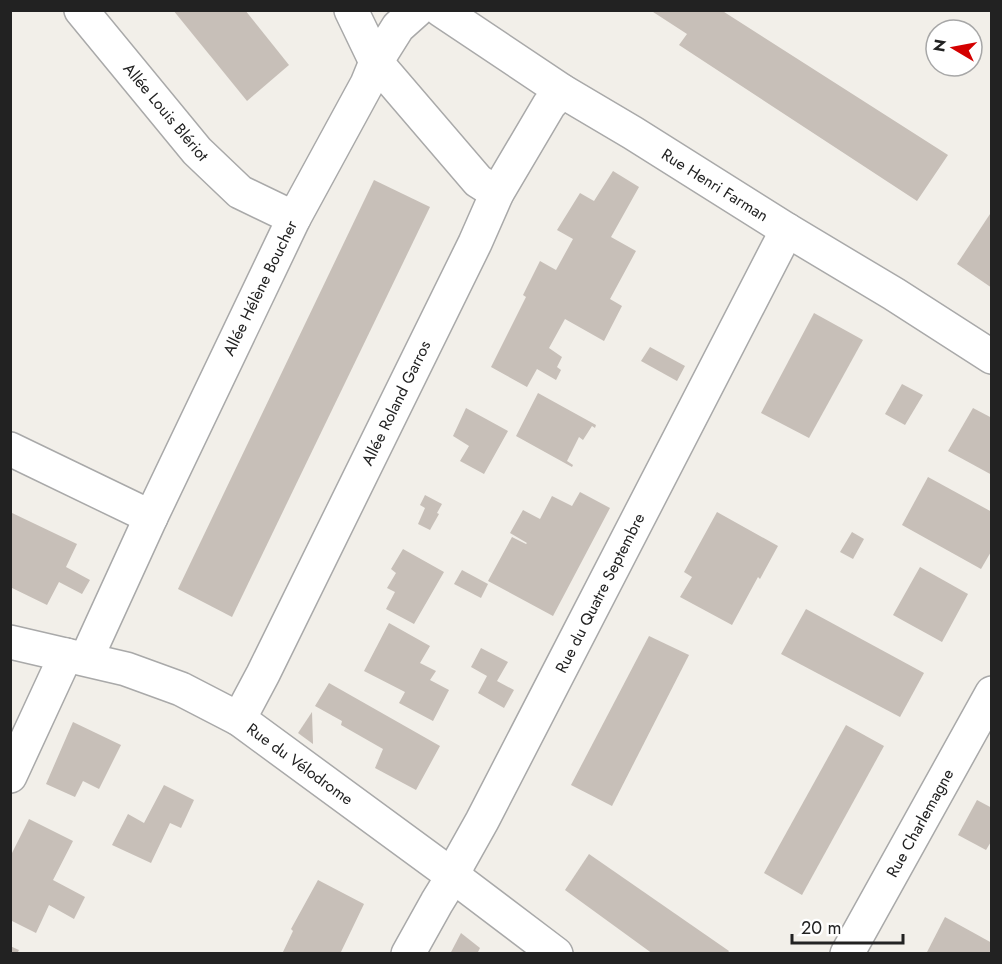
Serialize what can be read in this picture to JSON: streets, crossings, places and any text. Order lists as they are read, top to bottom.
{
  "streets": {
    "street": [
      "Allée Louis Blériot",
      "Rue Henri Farman",
      "Allée Hélène Boucher",
      "Allée Roland Garros",
      "Rue du Quatre Septembre",
      "Rue du Vélodrome",
      "Rue Charlemagne"
    ]
  },
  "crossings": [
    ["Allée Louis Blériot", "Allée Hélène Boucher"],
    ["Rue Henri Farman", "Allée Roland Garros"],
    ["Rue Henri Farman", "Rue du Quatre Septembre"],
    ["Allée Hélène Boucher", "Rue du Vélodrome"],
    ["Allée Roland Garros", "Rue du Vélodrome"],
    ["Rue du Quatre Septembre", "Rue du Vélodrome"]
  ],
  "scale_bar": "20 m",
  "north": "left"
}
